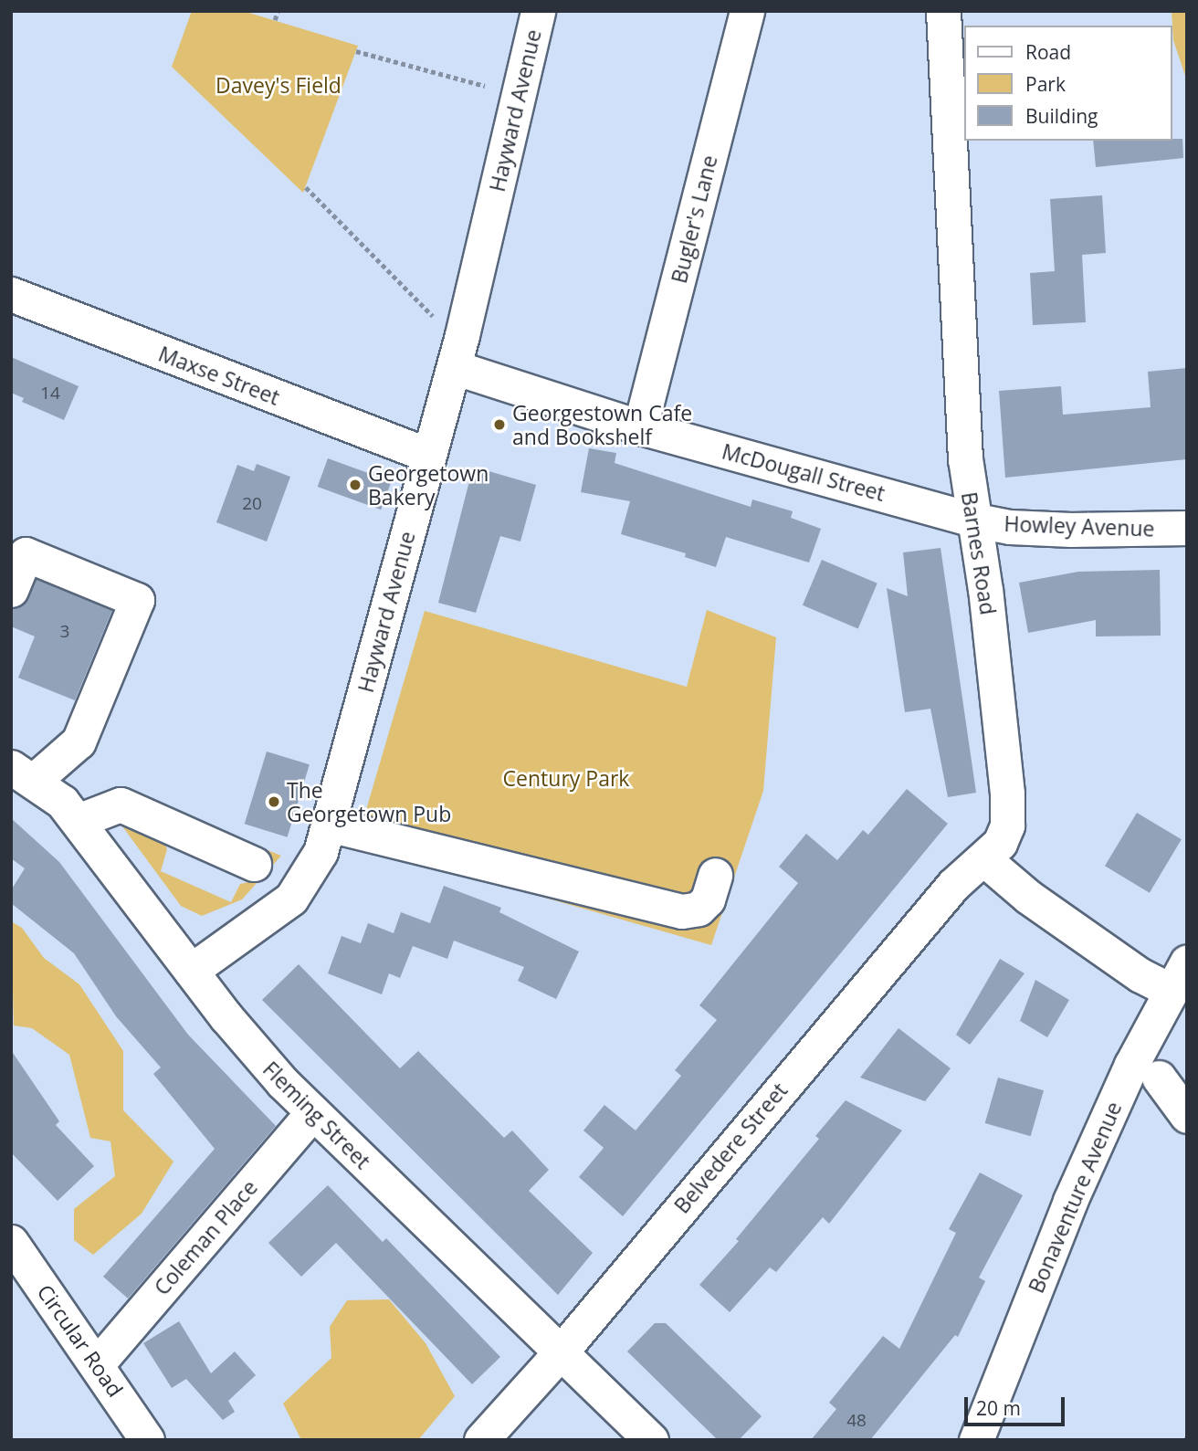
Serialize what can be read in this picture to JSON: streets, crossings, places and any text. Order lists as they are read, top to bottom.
{
  "streets": {
    "street": [
      "Hayward Avenue",
      "Bugler's Lane",
      "Maxse Street",
      "McDougall Street",
      "Howley Avenue",
      "Barnes Road",
      "Fleming Street",
      "Belvedere Street",
      "Bonaventure Avenue",
      "Coleman Place",
      "Circular Road"
    ]
  },
  "crossings": [
    ["Hayward Avenue", "Maxse Street"],
    ["Hayward Avenue", "McDougall Street"],
    ["Hayward Avenue", "Fleming Street"],
    ["Bugler's Lane", "McDougall Street"],
    ["McDougall Street", "Howley Avenue"],
    ["McDougall Street", "Barnes Road"],
    ["Howley Avenue", "Barnes Road"],
    ["Barnes Road", "Belvedere Street"],
    ["Fleming Street", "Belvedere Street"],
    ["Fleming Street", "Coleman Place"],
    ["Coleman Place", "Circular Road"]
  ],
  "parks": ["Davey's Field", "Century Park"],
  "places": ["Georgestown Cafe and Bookshelf", "Georgetown Bakery", "The Georgetown Pub"],
  "house_numbers": [
    "14",
    "20",
    "3",
    "48"
  ],
  "legend": ["Road", "Park", "Building"],
  "scale_bar": "20 m"
}
